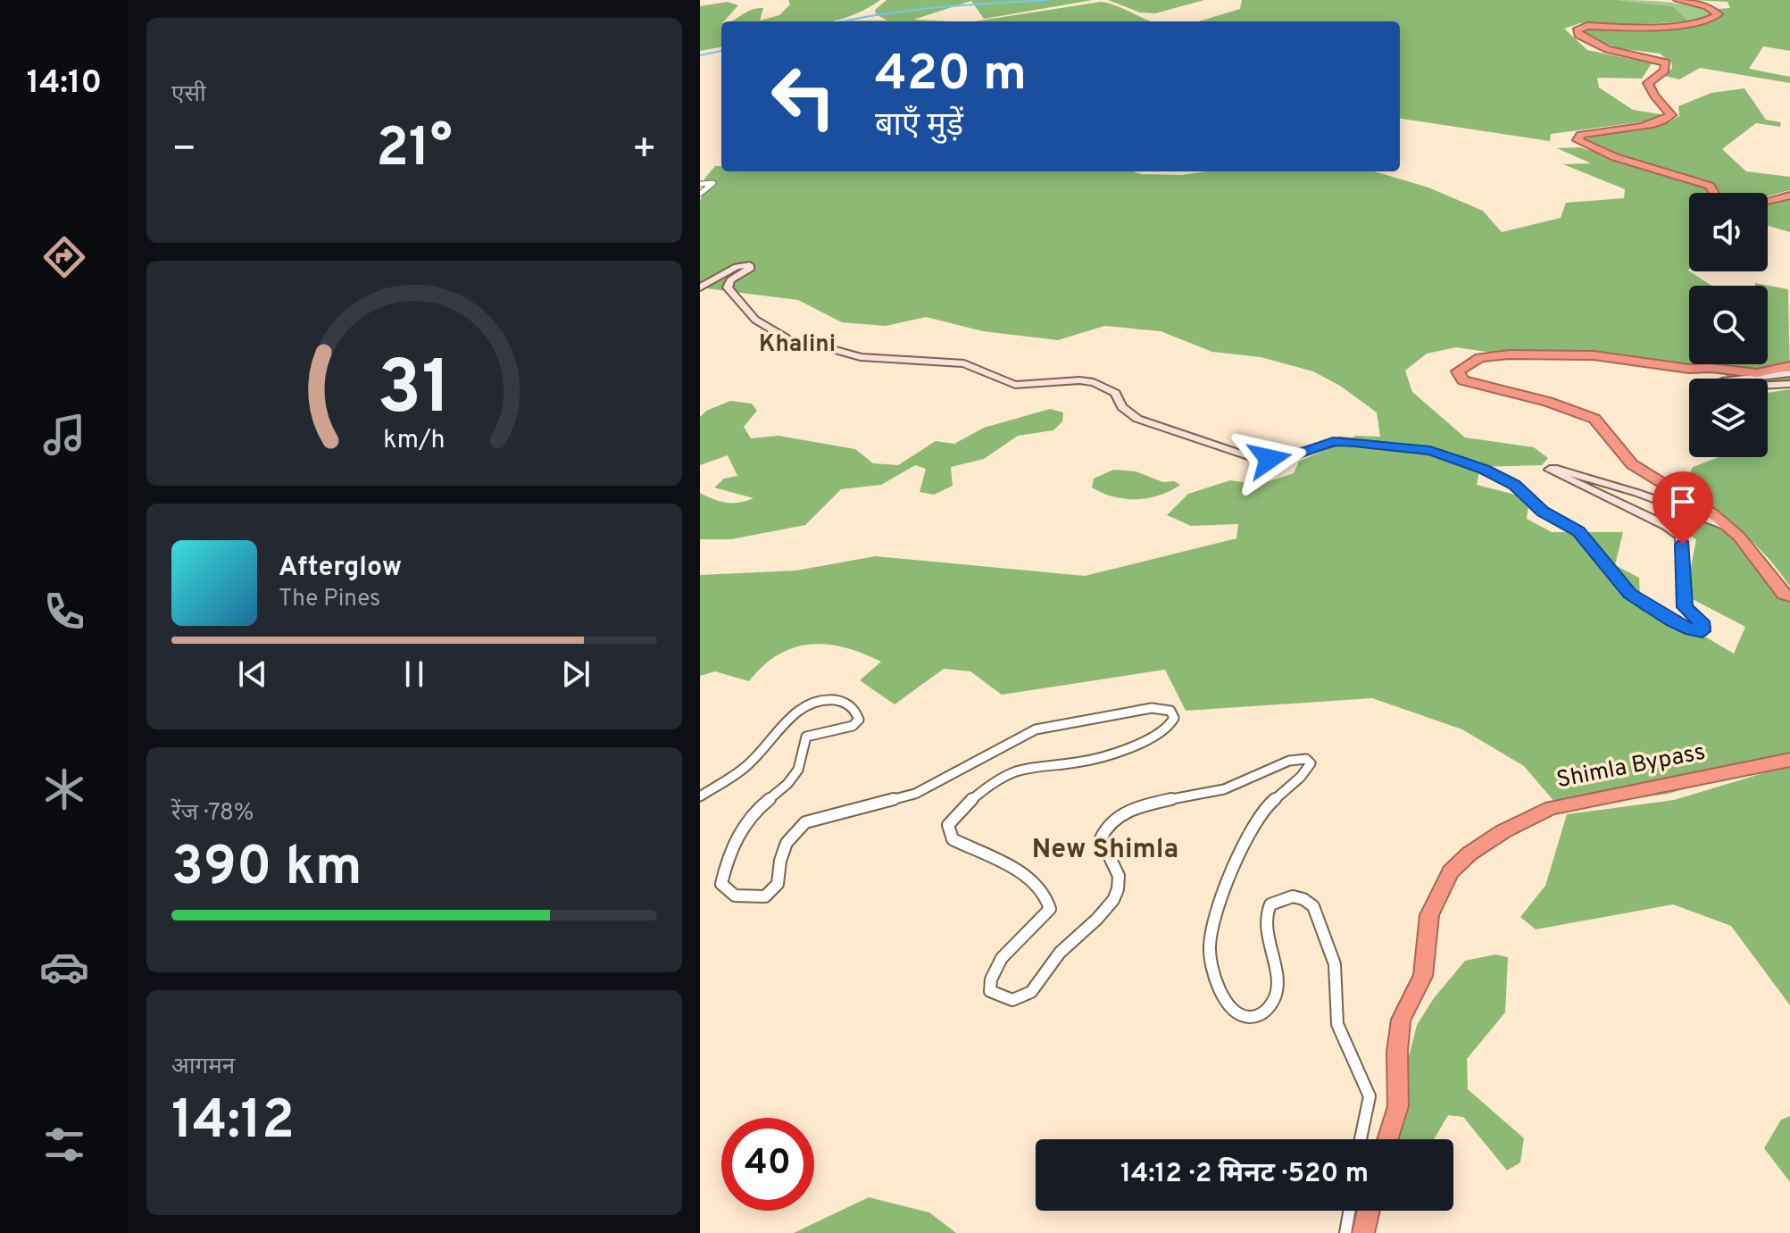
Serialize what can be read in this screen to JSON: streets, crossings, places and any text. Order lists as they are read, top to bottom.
{
  "streets": {
    "highway": ["Shimla Bypass"]
  },
  "districts": ["Khalini", "New Shimla"],
  "page": {
    "tabs": "14:10",
    "tile": [
      "एसी",
      ["रेंज · 78%", "390 km"],
      ["आगमन", "14:12"]
    ],
    "turn": ["420 m", "बाएँ मुड़ें"],
    "heat": ["−", "21°", "+"],
    "song": ["Afterglow", "The Pines"],
    "limit": "40",
    "trip": "14:12 · 2 मिनट · 520 m",
    "gauge": ["31", "km/h"]
  }
}
